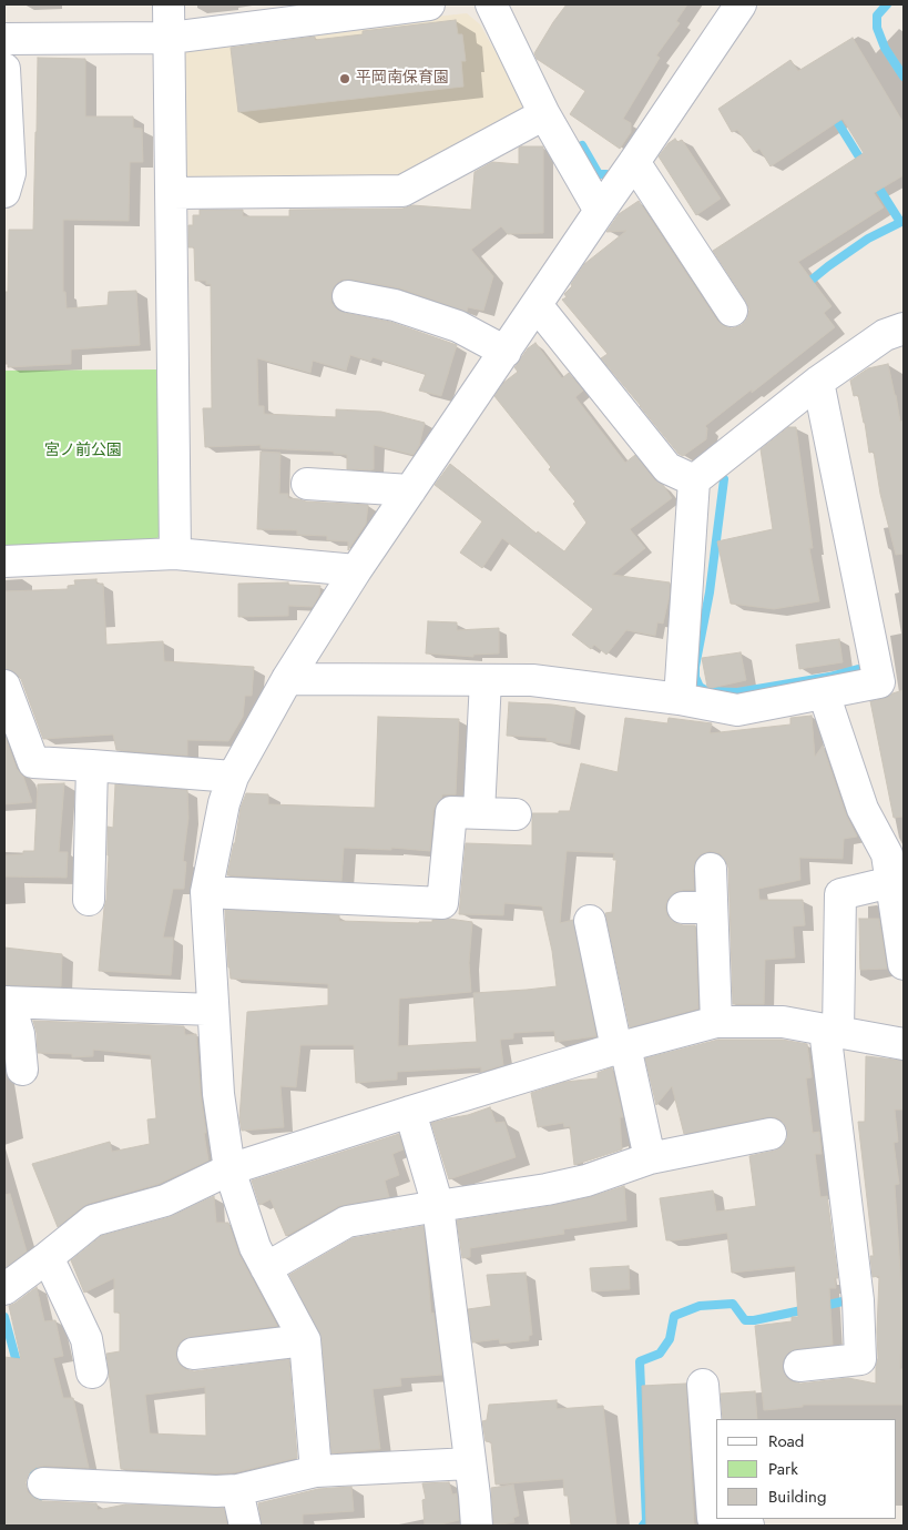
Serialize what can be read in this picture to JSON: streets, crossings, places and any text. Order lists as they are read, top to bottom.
{
  "parks": ["宮ノ前公園"],
  "places": ["平岡南保育園"],
  "legend": ["Road", "Park", "Building"]
}
